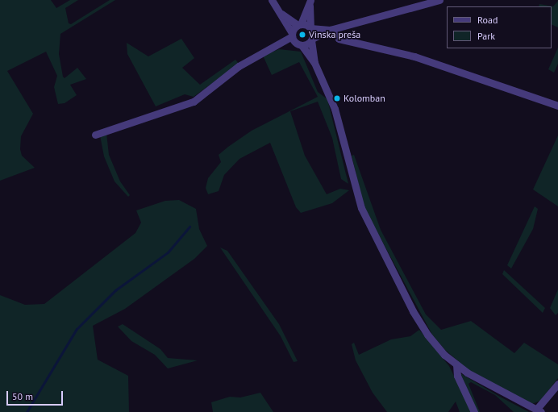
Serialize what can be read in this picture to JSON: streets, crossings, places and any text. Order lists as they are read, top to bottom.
{
  "places": ["Vinska preša", "Kolomban"],
  "legend": ["Road", "Park"],
  "scale_bar": "50 m"
}
